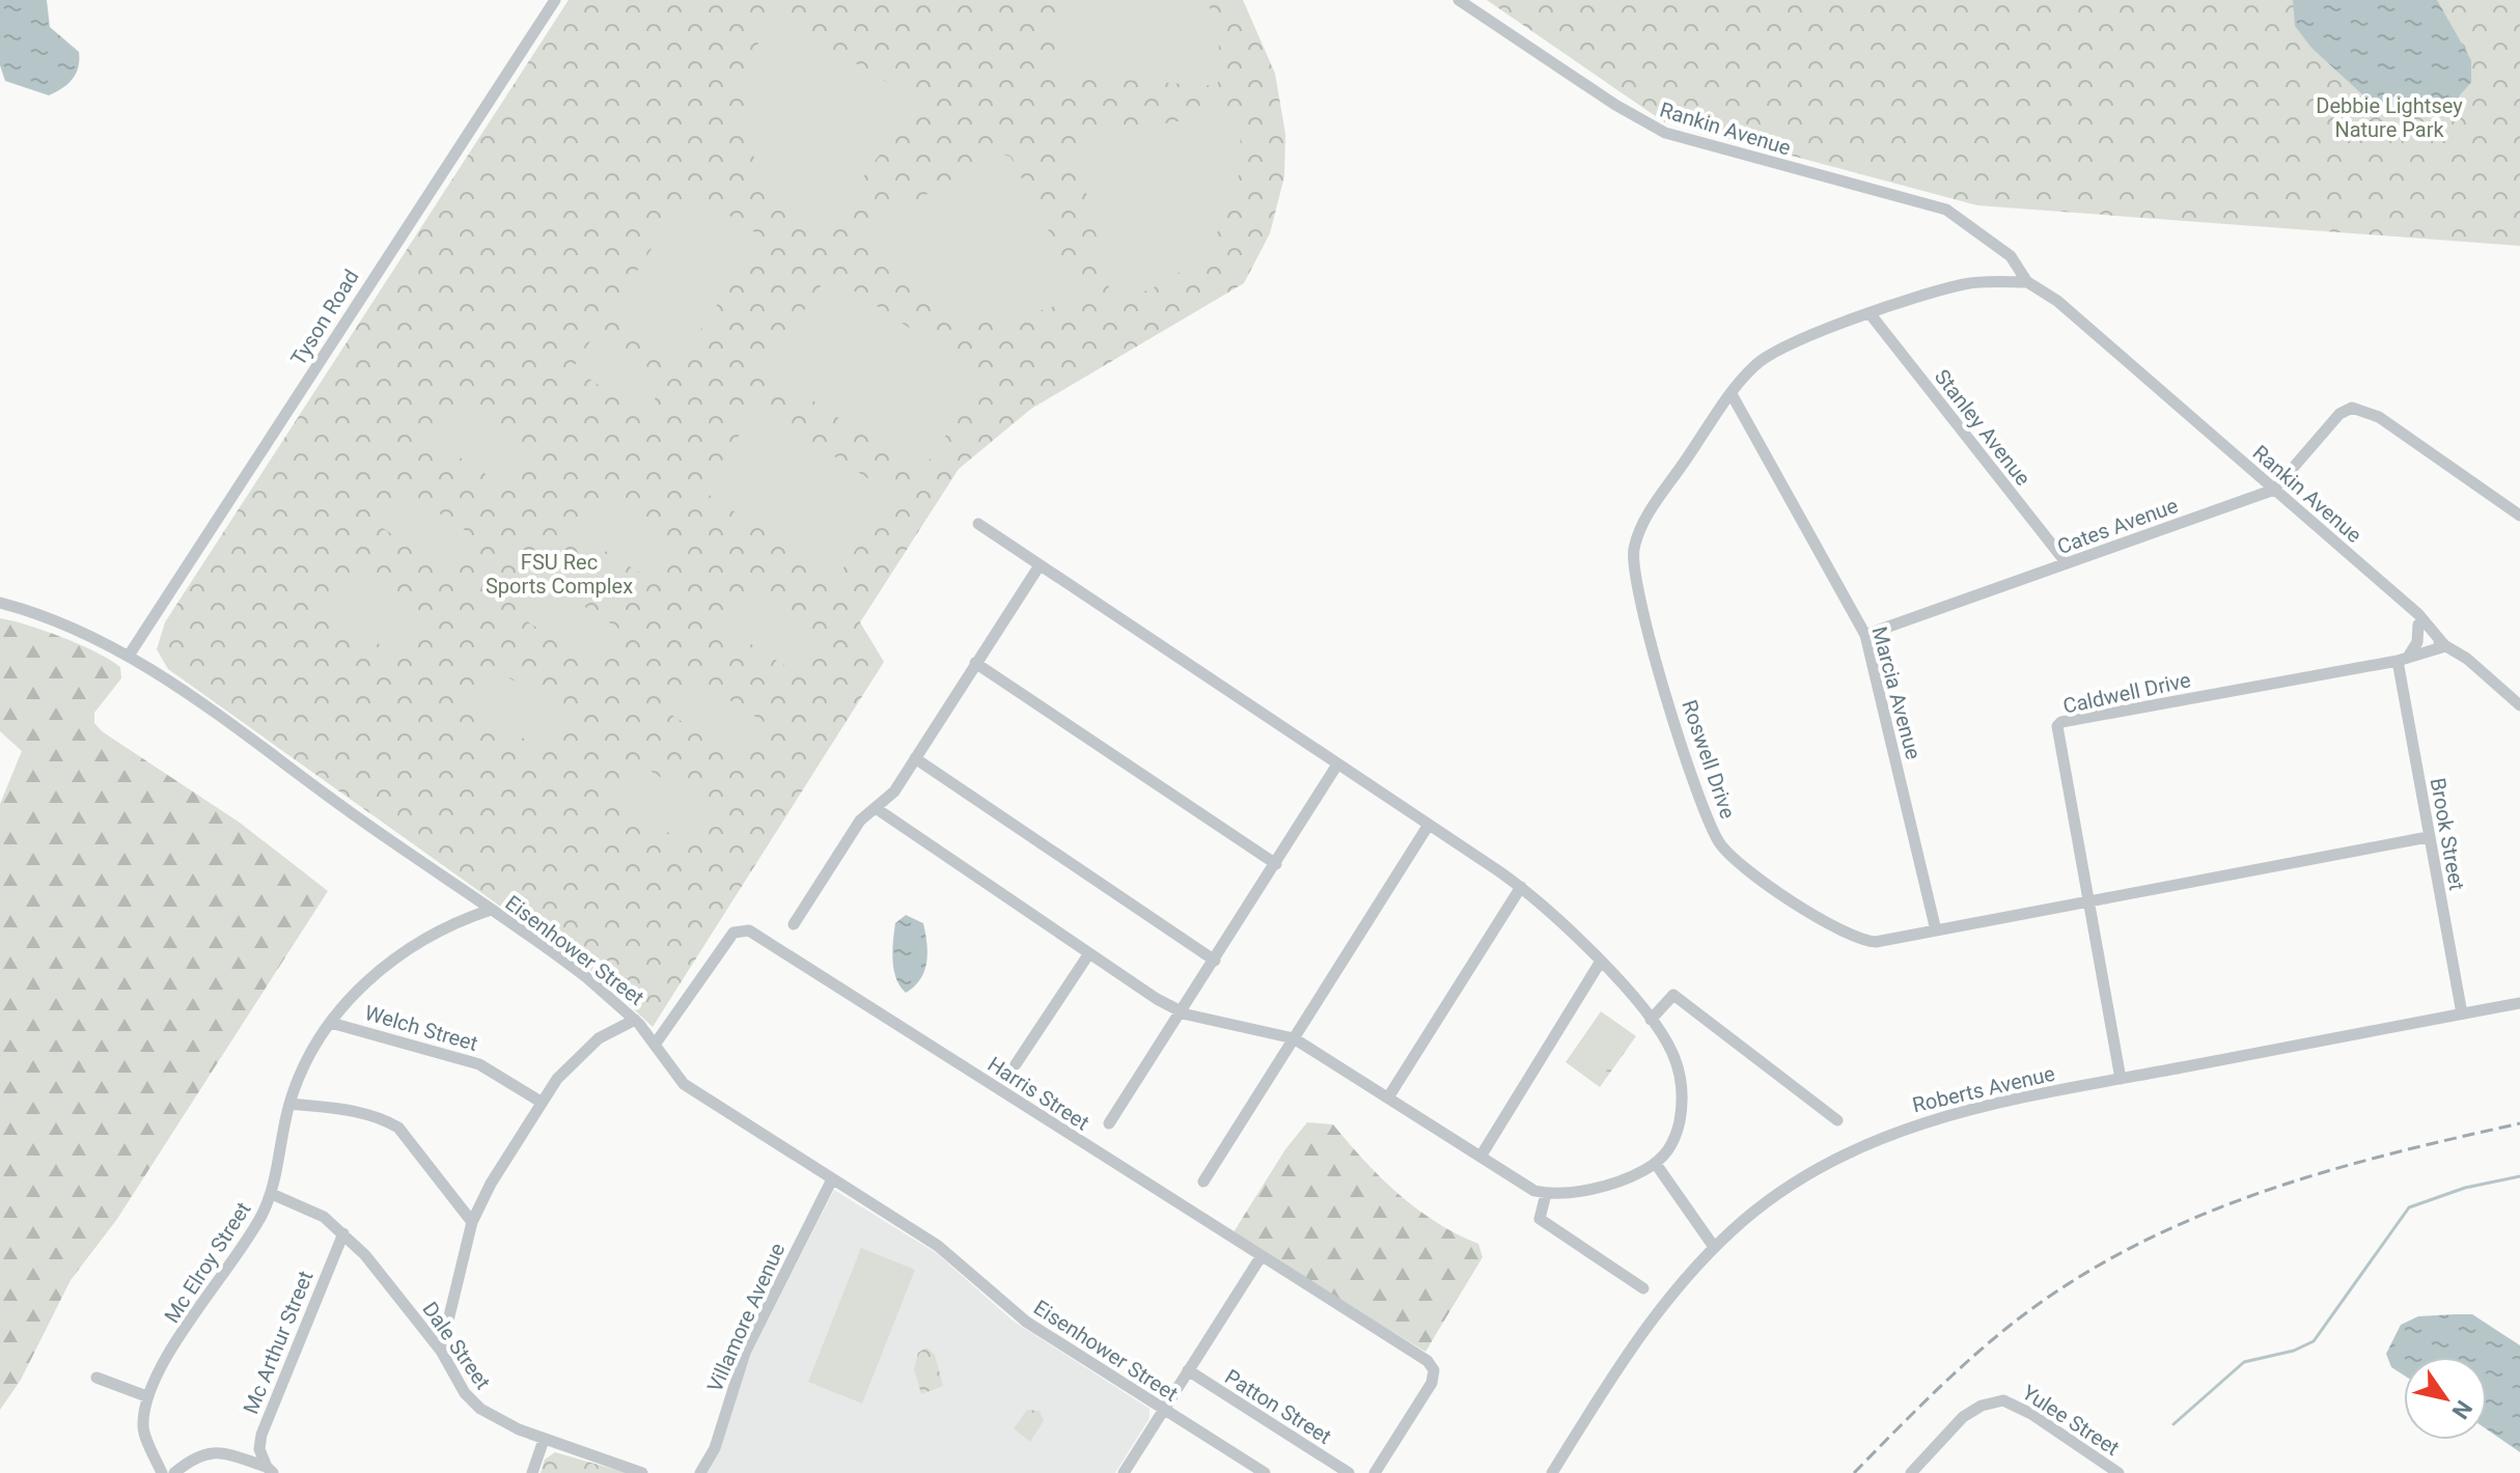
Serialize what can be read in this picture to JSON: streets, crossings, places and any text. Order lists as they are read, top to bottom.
{
  "streets": {
    "street": [
      "Rankin Avenue",
      "Tyson Road",
      "Stanley Avenue",
      "Cates Avenue",
      "Marcia Avenue",
      "Caldwell Drive",
      "Roswell Drive",
      "Brook Street",
      "Eisenhower Street",
      "Welch Street",
      "Roberts Avenue",
      "Harris Street",
      "Mc Elroy Street",
      "Villamore Avenue",
      "Mc Arthur Street",
      "Dale Street",
      "Patton Street",
      "Yulee Street"
    ]
  },
  "crossings": [
    ["Rankin Avenue", "Cates Avenue"],
    ["Rankin Avenue", "Caldwell Drive"],
    ["Rankin Avenue", "Roswell Drive"],
    ["Tyson Road", "Eisenhower Street"],
    ["Stanley Avenue", "Cates Avenue"],
    ["Stanley Avenue", "Roswell Drive"],
    ["Cates Avenue", "Marcia Avenue"],
    ["Marcia Avenue", "Roswell Drive"],
    ["Caldwell Drive", "Roswell Drive"],
    ["Caldwell Drive", "Brook Street"],
    ["Caldwell Drive", "Roberts Avenue"],
    ["Roswell Drive", "Brook Street"],
    ["Brook Street", "Roberts Avenue"],
    ["Eisenhower Street", "Harris Street"],
    ["Eisenhower Street", "Mc Elroy Street"],
    ["Eisenhower Street", "Villamore Avenue"],
    ["Welch Street", "Mc Elroy Street"],
    ["Mc Elroy Street", "Dale Street"],
    ["Mc Arthur Street", "Dale Street"]
  ],
  "parks": ["Debbie Lightsey Nature Park", "FSU Rec Sports Complex"],
  "north": "bottom right"
}
